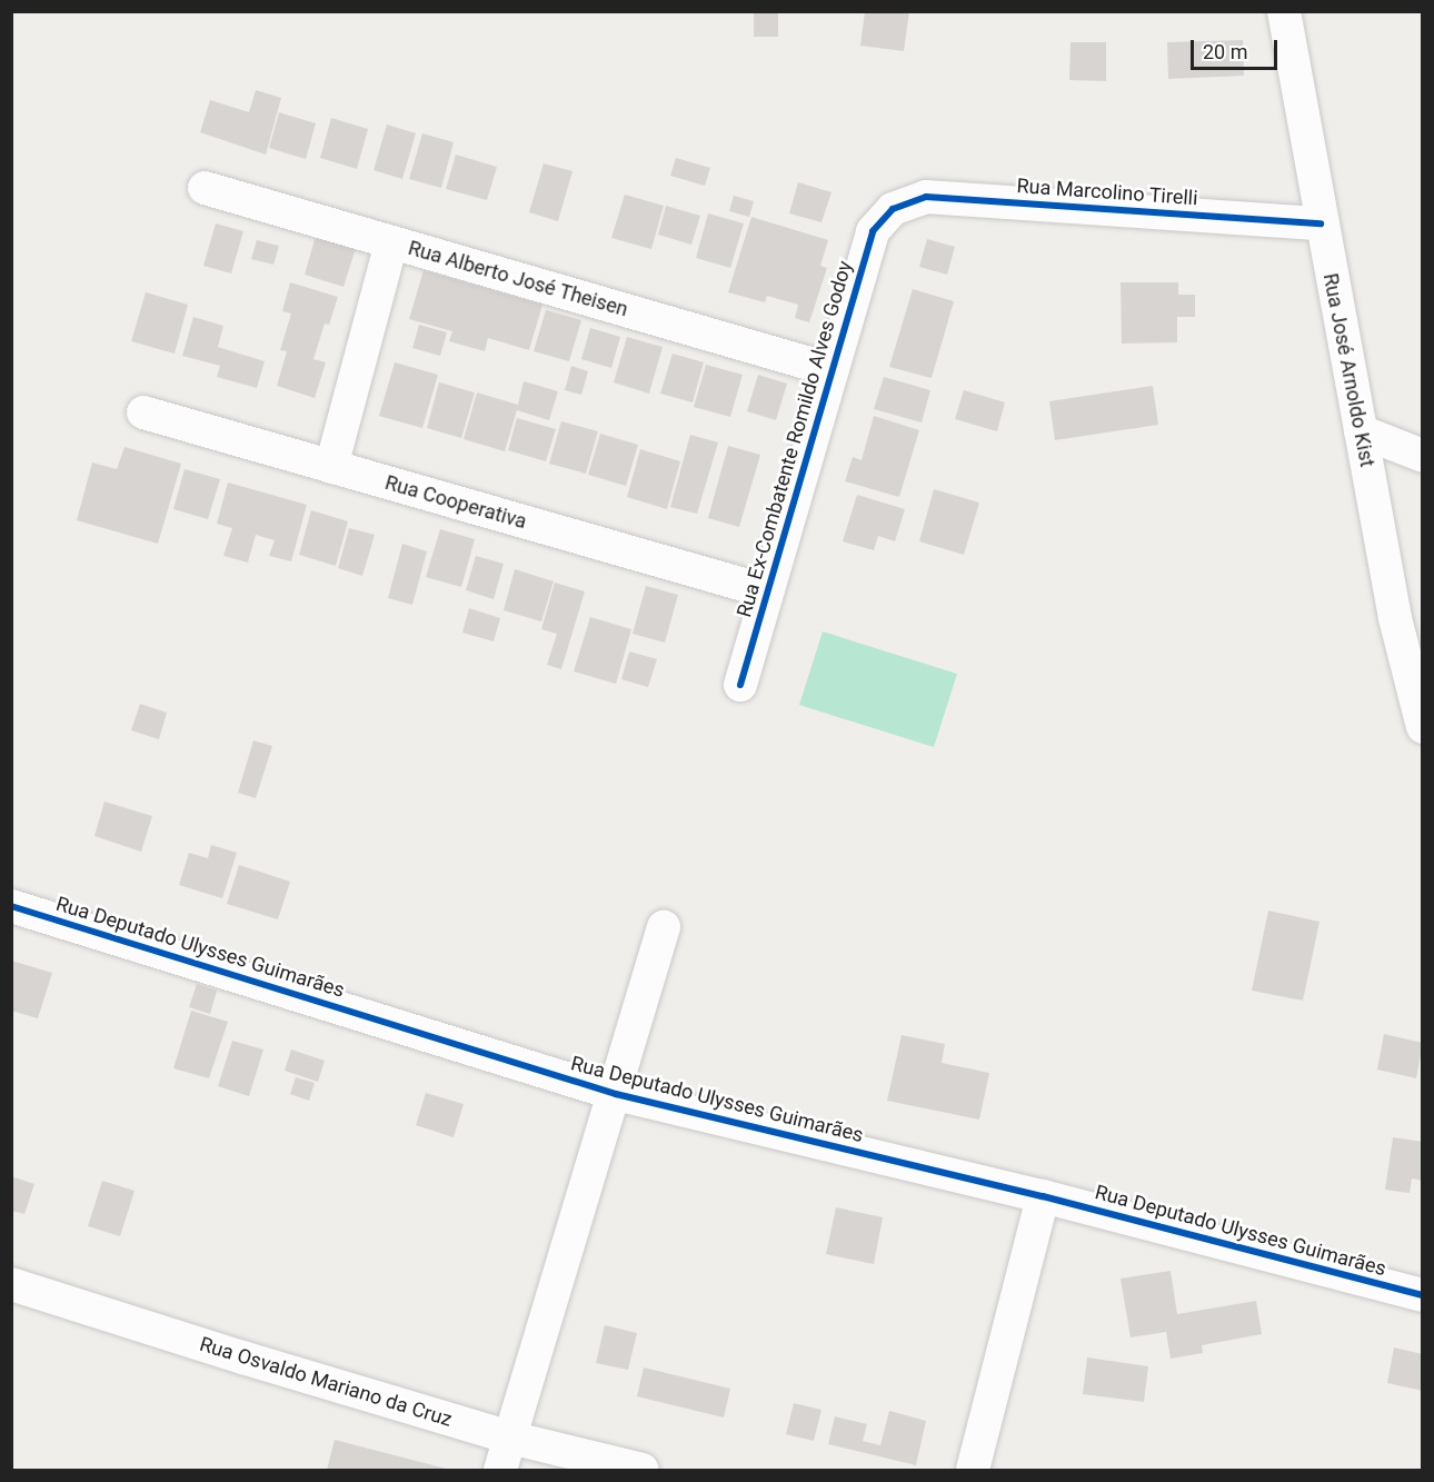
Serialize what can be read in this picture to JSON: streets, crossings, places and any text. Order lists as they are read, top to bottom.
{
  "streets": {
    "street": [
      "Rua Marcolino Tirelli",
      "Rua Alberto José Theisen",
      "Rua José Arnoldo Kist",
      "Rua Ex-Combatente Romildo Alves Godoy",
      "Rua Cooperativa",
      "Rua Deputado Ulysses Guimarães",
      "Rua Osvaldo Mariano da Cruz"
    ]
  },
  "crossings": [
    ["Rua Marcolino Tirelli", "Rua José Arnoldo Kist"],
    ["Rua Marcolino Tirelli", "Rua Ex-Combatente Romildo Alves Godoy"],
    ["Rua Alberto José Theisen", "Rua Ex-Combatente Romildo Alves Godoy"],
    ["Rua Ex-Combatente Romildo Alves Godoy", "Rua Cooperativa"]
  ],
  "scale_bar": "20 m"
}
